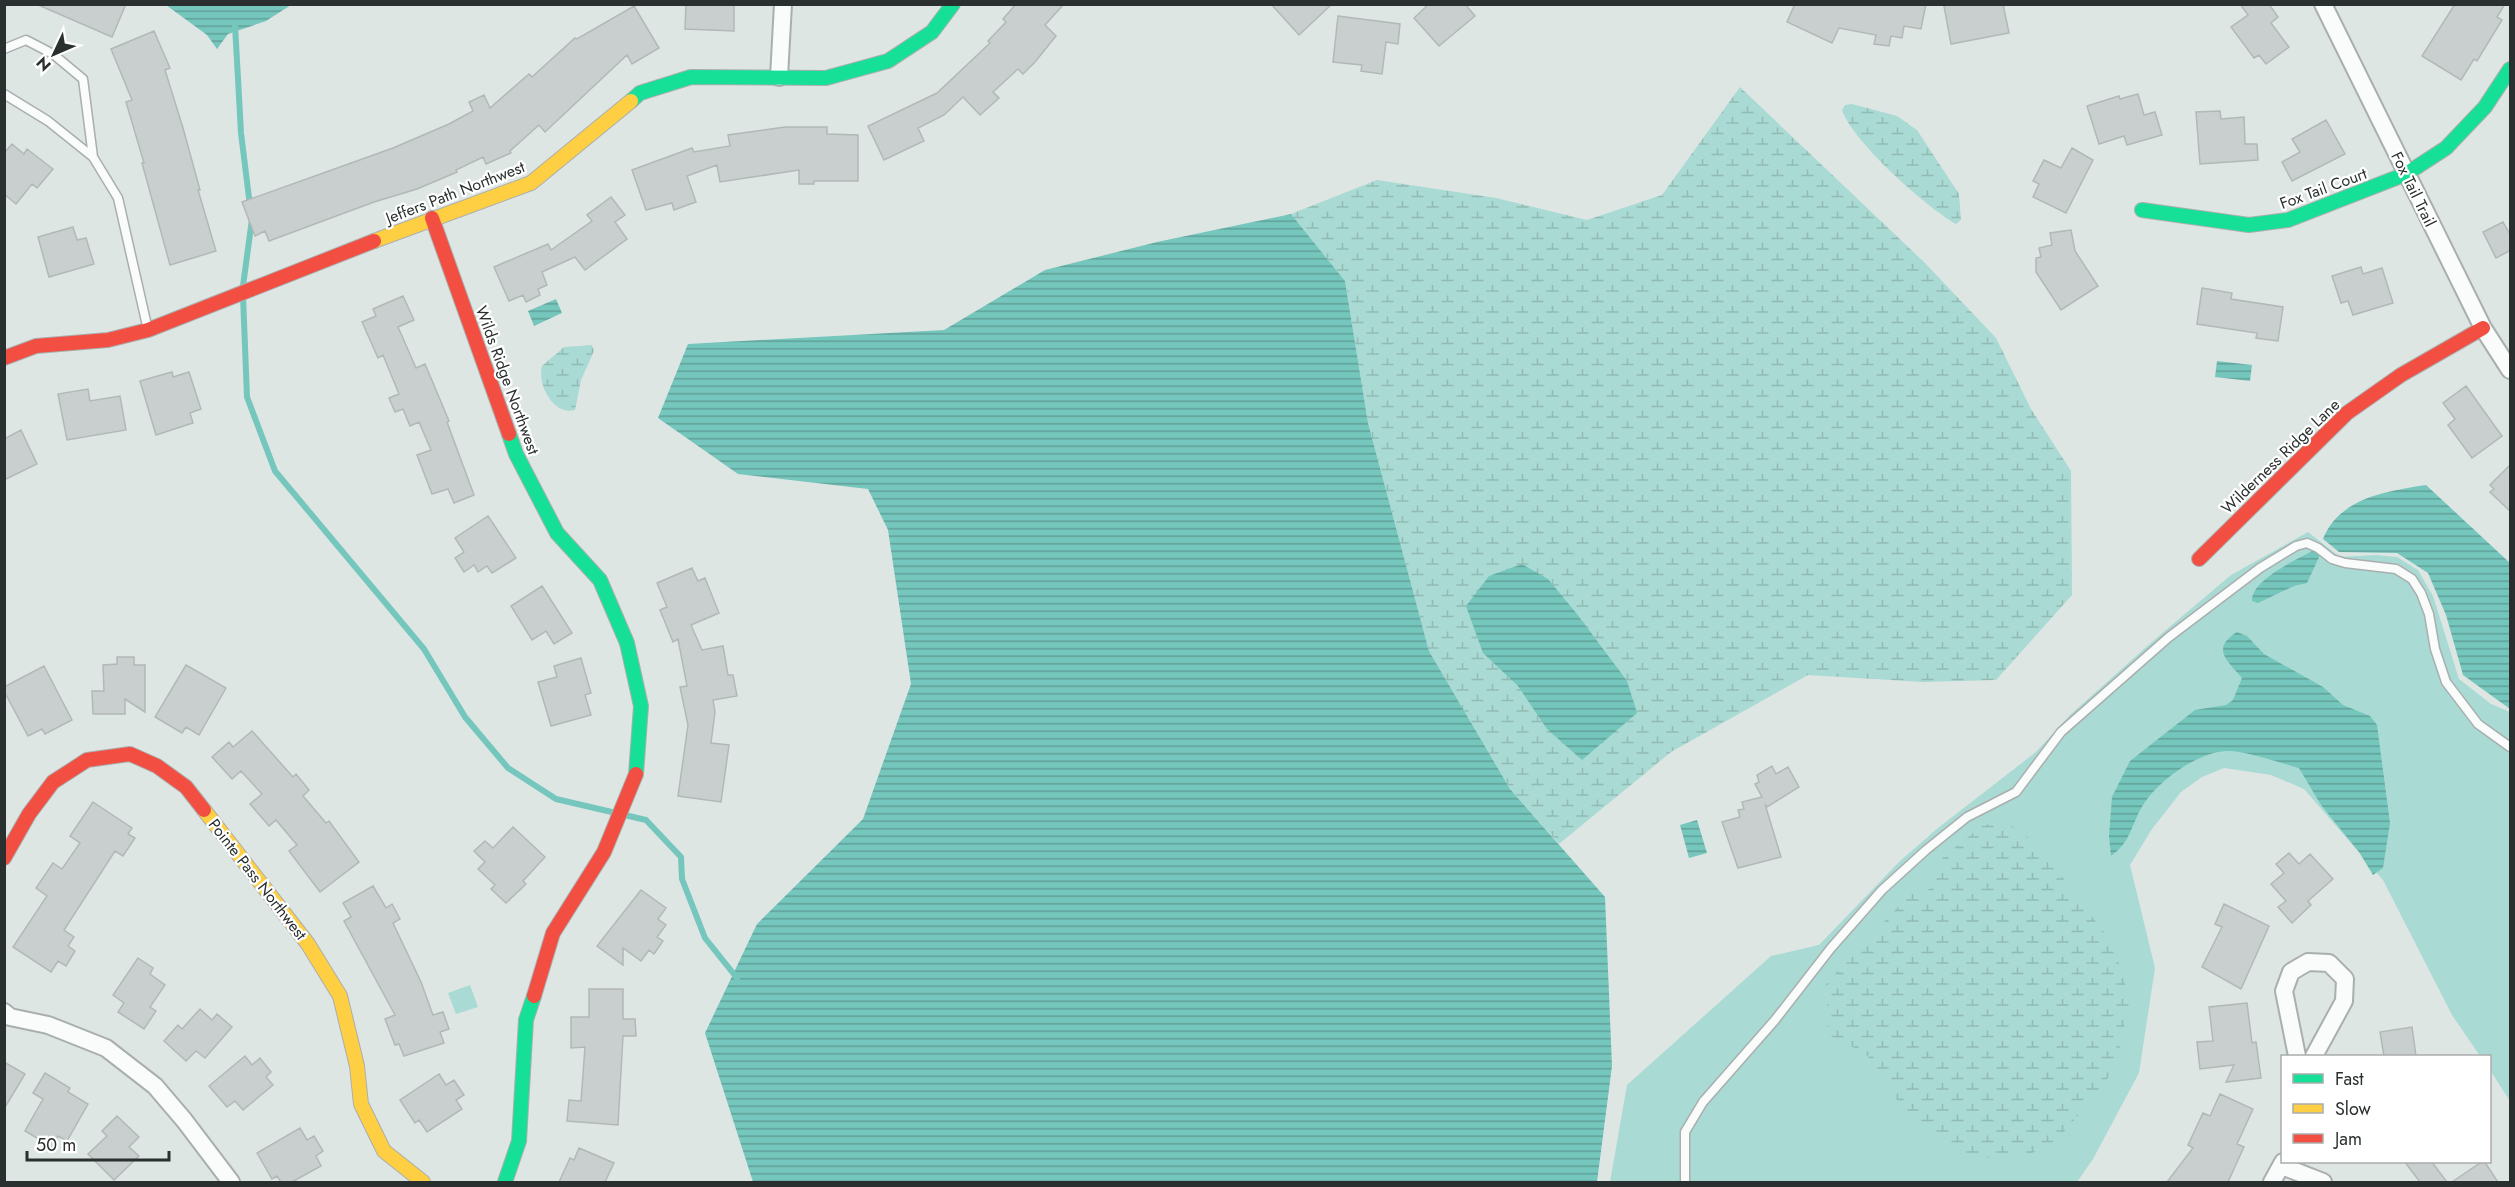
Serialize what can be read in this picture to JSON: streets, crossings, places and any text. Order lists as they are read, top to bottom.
{
  "streets": {
    "street": [
      "Fox Tail Court",
      "Fox Tail Trail",
      "Jeffers Path Northwest",
      "Wilds Ridge Northwest",
      "Wilderness Ridge Lane",
      "Pointe Pass Northwest"
    ]
  },
  "crossings": [
    ["Fox Tail Court", "Fox Tail Trail"],
    ["Fox Tail Trail", "Wilderness Ridge Lane"],
    ["Jeffers Path Northwest", "Wilds Ridge Northwest"]
  ],
  "legend": ["Fast", "Slow", "Jam"],
  "scale_bar": "50 m",
  "north": "bottom left"
}
